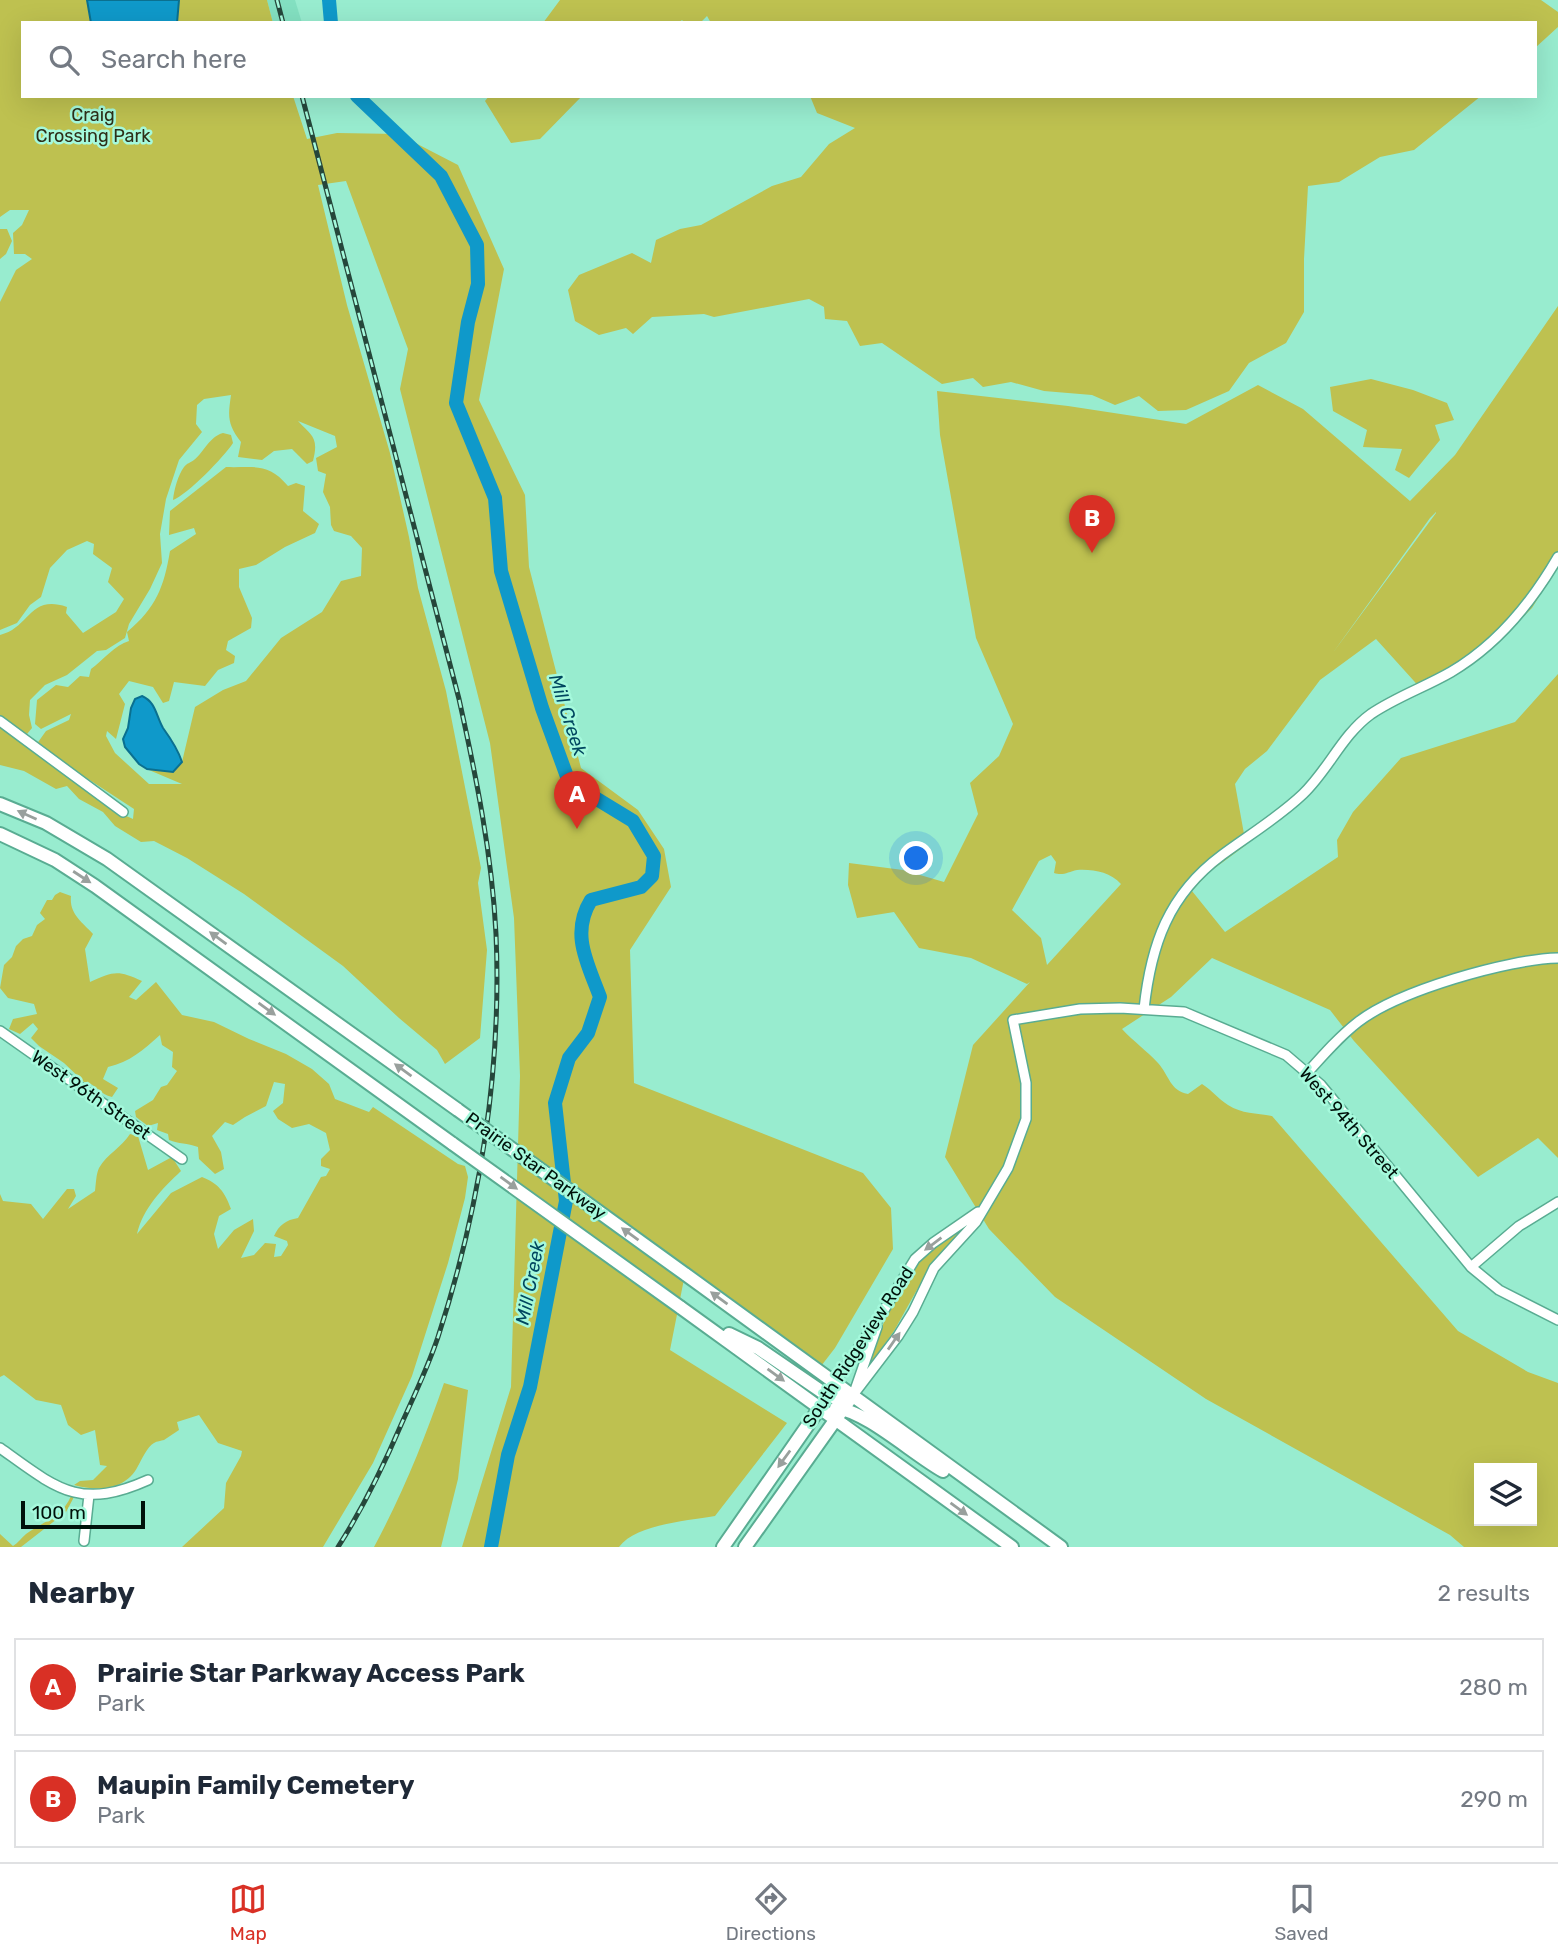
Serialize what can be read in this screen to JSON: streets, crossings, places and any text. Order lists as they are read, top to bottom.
{
  "streets": {
    "main road": ["Prairie Star Parkway", "South Ridgeview Road"],
    "street": ["West 96th Street", "West 94th Street"]
  },
  "crossings": [
    ["West 94th Street", "South Ridgeview Road"],
    ["Prairie Star Parkway", "South Ridgeview Road"]
  ],
  "water": ["Mill Creek"],
  "parks": ["Craig Crossing Park"],
  "scale_bar": "100 m",
  "page": {
    "search": "Search here",
    "pins": ["B", "A"],
    "scale": "100 m",
    "heading": ["Nearby", "2 results"],
    "list": [
      {
        "mark": "A",
        "name": "Prairie Star Parkway Access Park",
        "note": "Park",
        "value": "280 m"
      },
      {
        "mark": "B",
        "name": "Maupin Family Cemetery",
        "note": "Park",
        "value": "290 m"
      }
    ],
    "nav": ["Map", "Directions", "Saved"]
  }
}
